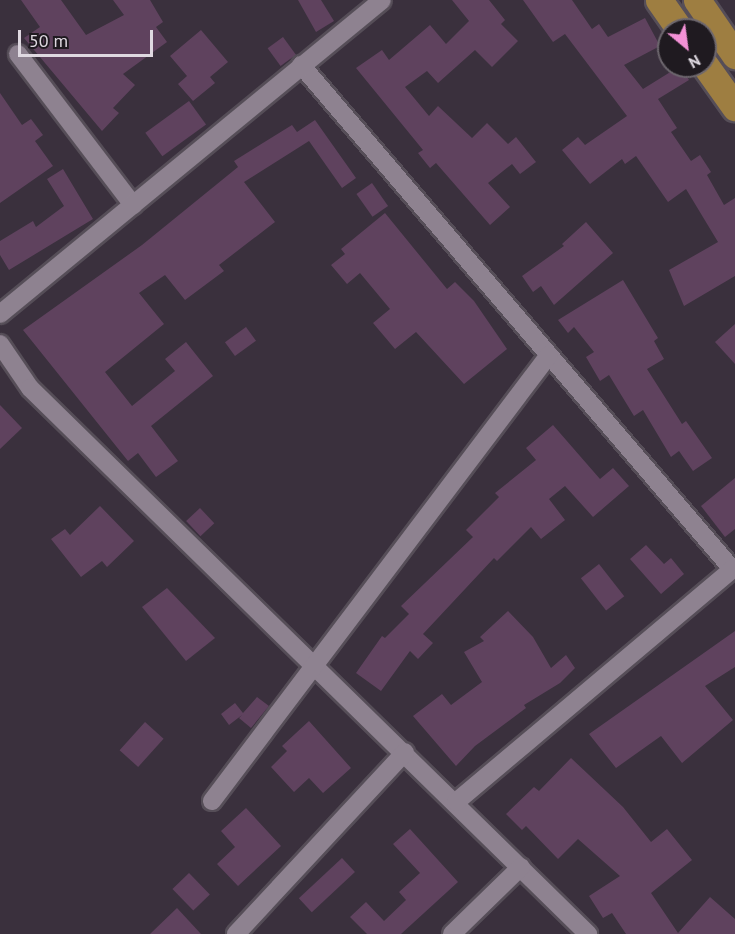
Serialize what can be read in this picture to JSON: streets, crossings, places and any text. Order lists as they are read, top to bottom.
{
  "scale_bar": "50 m",
  "north": "bottom right"
}
